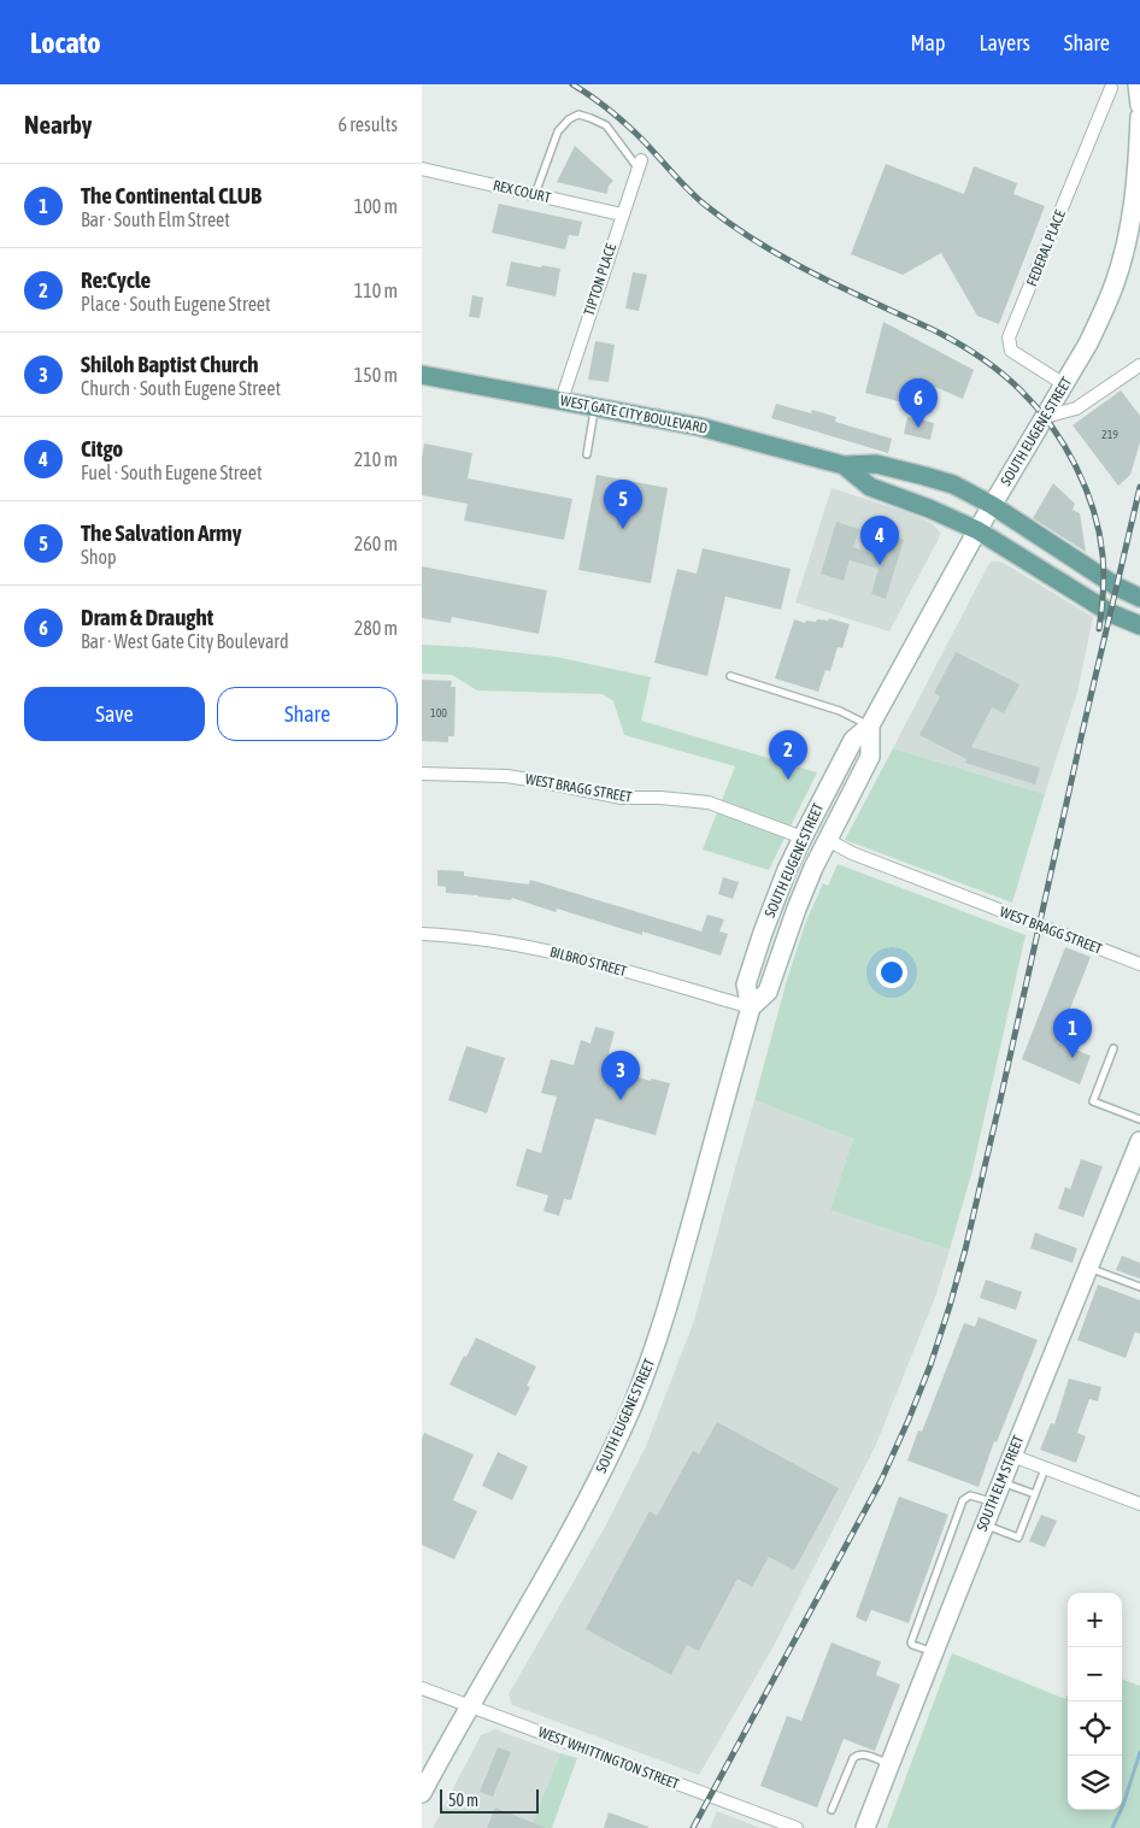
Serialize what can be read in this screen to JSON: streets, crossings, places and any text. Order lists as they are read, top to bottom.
{
  "streets": {
    "main road": ["WEST GATE CITY BOULEVARD", "SOUTH EUGENE STREET", "SOUTH ELM STREET"],
    "street": [
      "REX COURT",
      "FEDERAL PLACE",
      "TIPTON PLACE",
      "WEST BRAGG STREET",
      "BILBRO STREET",
      "WEST WHITTINGTON STREET"
    ]
  },
  "crossings": [
    ["REX COURT", "TIPTON PLACE"],
    ["FEDERAL PLACE", "SOUTH EUGENE STREET"],
    ["TIPTON PLACE", "WEST GATE CITY BOULEVARD"],
    ["WEST GATE CITY BOULEVARD", "SOUTH EUGENE STREET"],
    ["SOUTH EUGENE STREET", "WEST BRAGG STREET"],
    ["SOUTH EUGENE STREET", "BILBRO STREET"],
    ["SOUTH EUGENE STREET", "WEST WHITTINGTON STREET"]
  ],
  "house_numbers": ["219", "100"],
  "scale_bar": "50 m",
  "page": {
    "header": "Locato",
    "nav": ["Map", "Layers", "Share"],
    "heading": ["Nearby", "6 results"],
    "list": [
      {
        "mark": "1",
        "name": "The Continental CLUB",
        "note": "Bar · South Elm Street",
        "value": "100 m"
      },
      {
        "mark": "2",
        "name": "Re:Cycle",
        "note": "Place · South Eugene Street",
        "value": "110 m"
      },
      {
        "mark": "3",
        "name": "Shiloh Baptist Church",
        "note": "Church · South Eugene Street",
        "value": "150 m"
      },
      {
        "mark": "4",
        "name": "Citgo",
        "note": "Fuel · South Eugene Street",
        "value": "210 m"
      },
      {
        "mark": "5",
        "name": "The Salvation Army",
        "note": "Shop",
        "value": "260 m"
      },
      {
        "mark": "6",
        "name": "Dram & Draught",
        "note": "Bar · West Gate City Boulevard",
        "value": "280 m"
      }
    ],
    "pins": [
      "6",
      "5",
      "4",
      "2",
      "1",
      "3"
    ],
    "buttons": ["Save", "Share"],
    "map_buttons": ["+", "−"],
    "scale": "50 m"
  }
}
